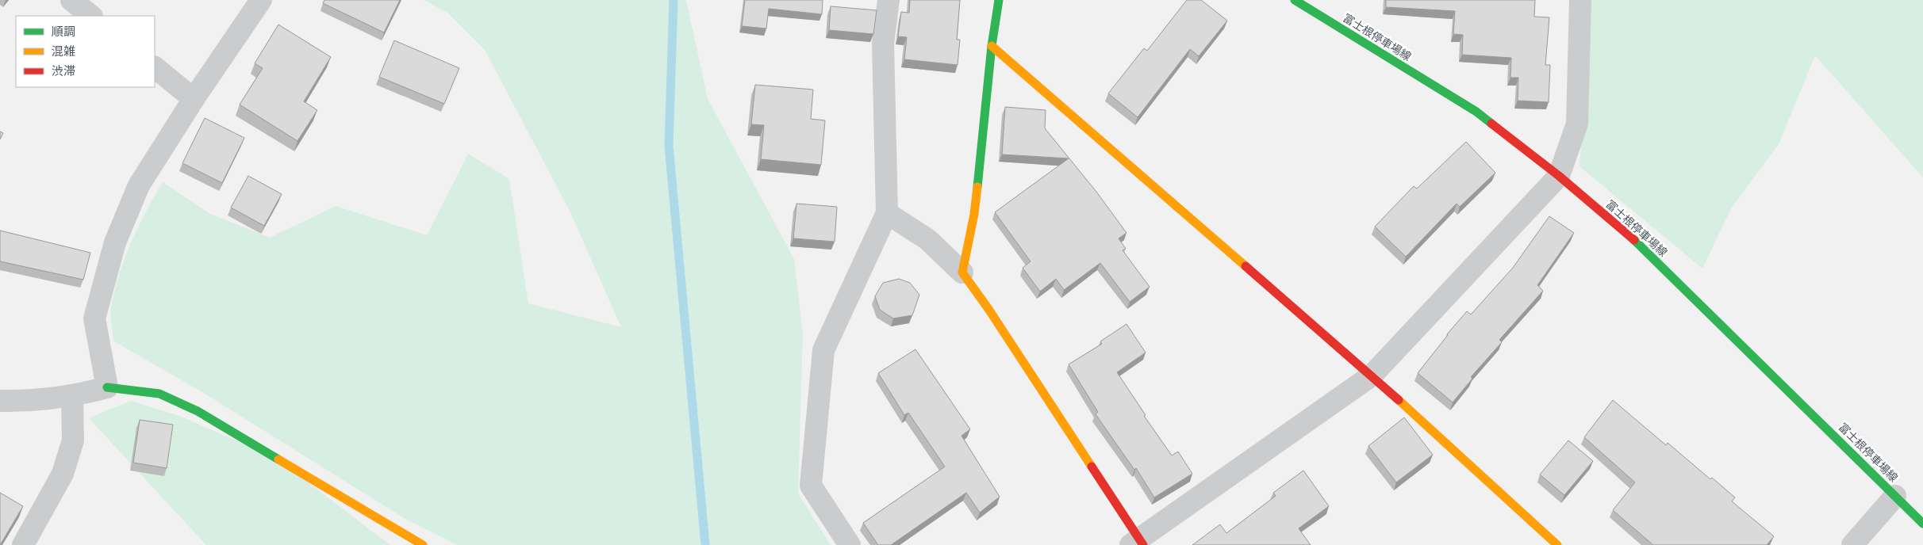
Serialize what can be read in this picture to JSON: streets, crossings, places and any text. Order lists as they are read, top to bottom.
{
  "streets": {
    "street": ["富士根停車場線"]
  },
  "legend": ["順調", "混雑", "渋滞"]
}
